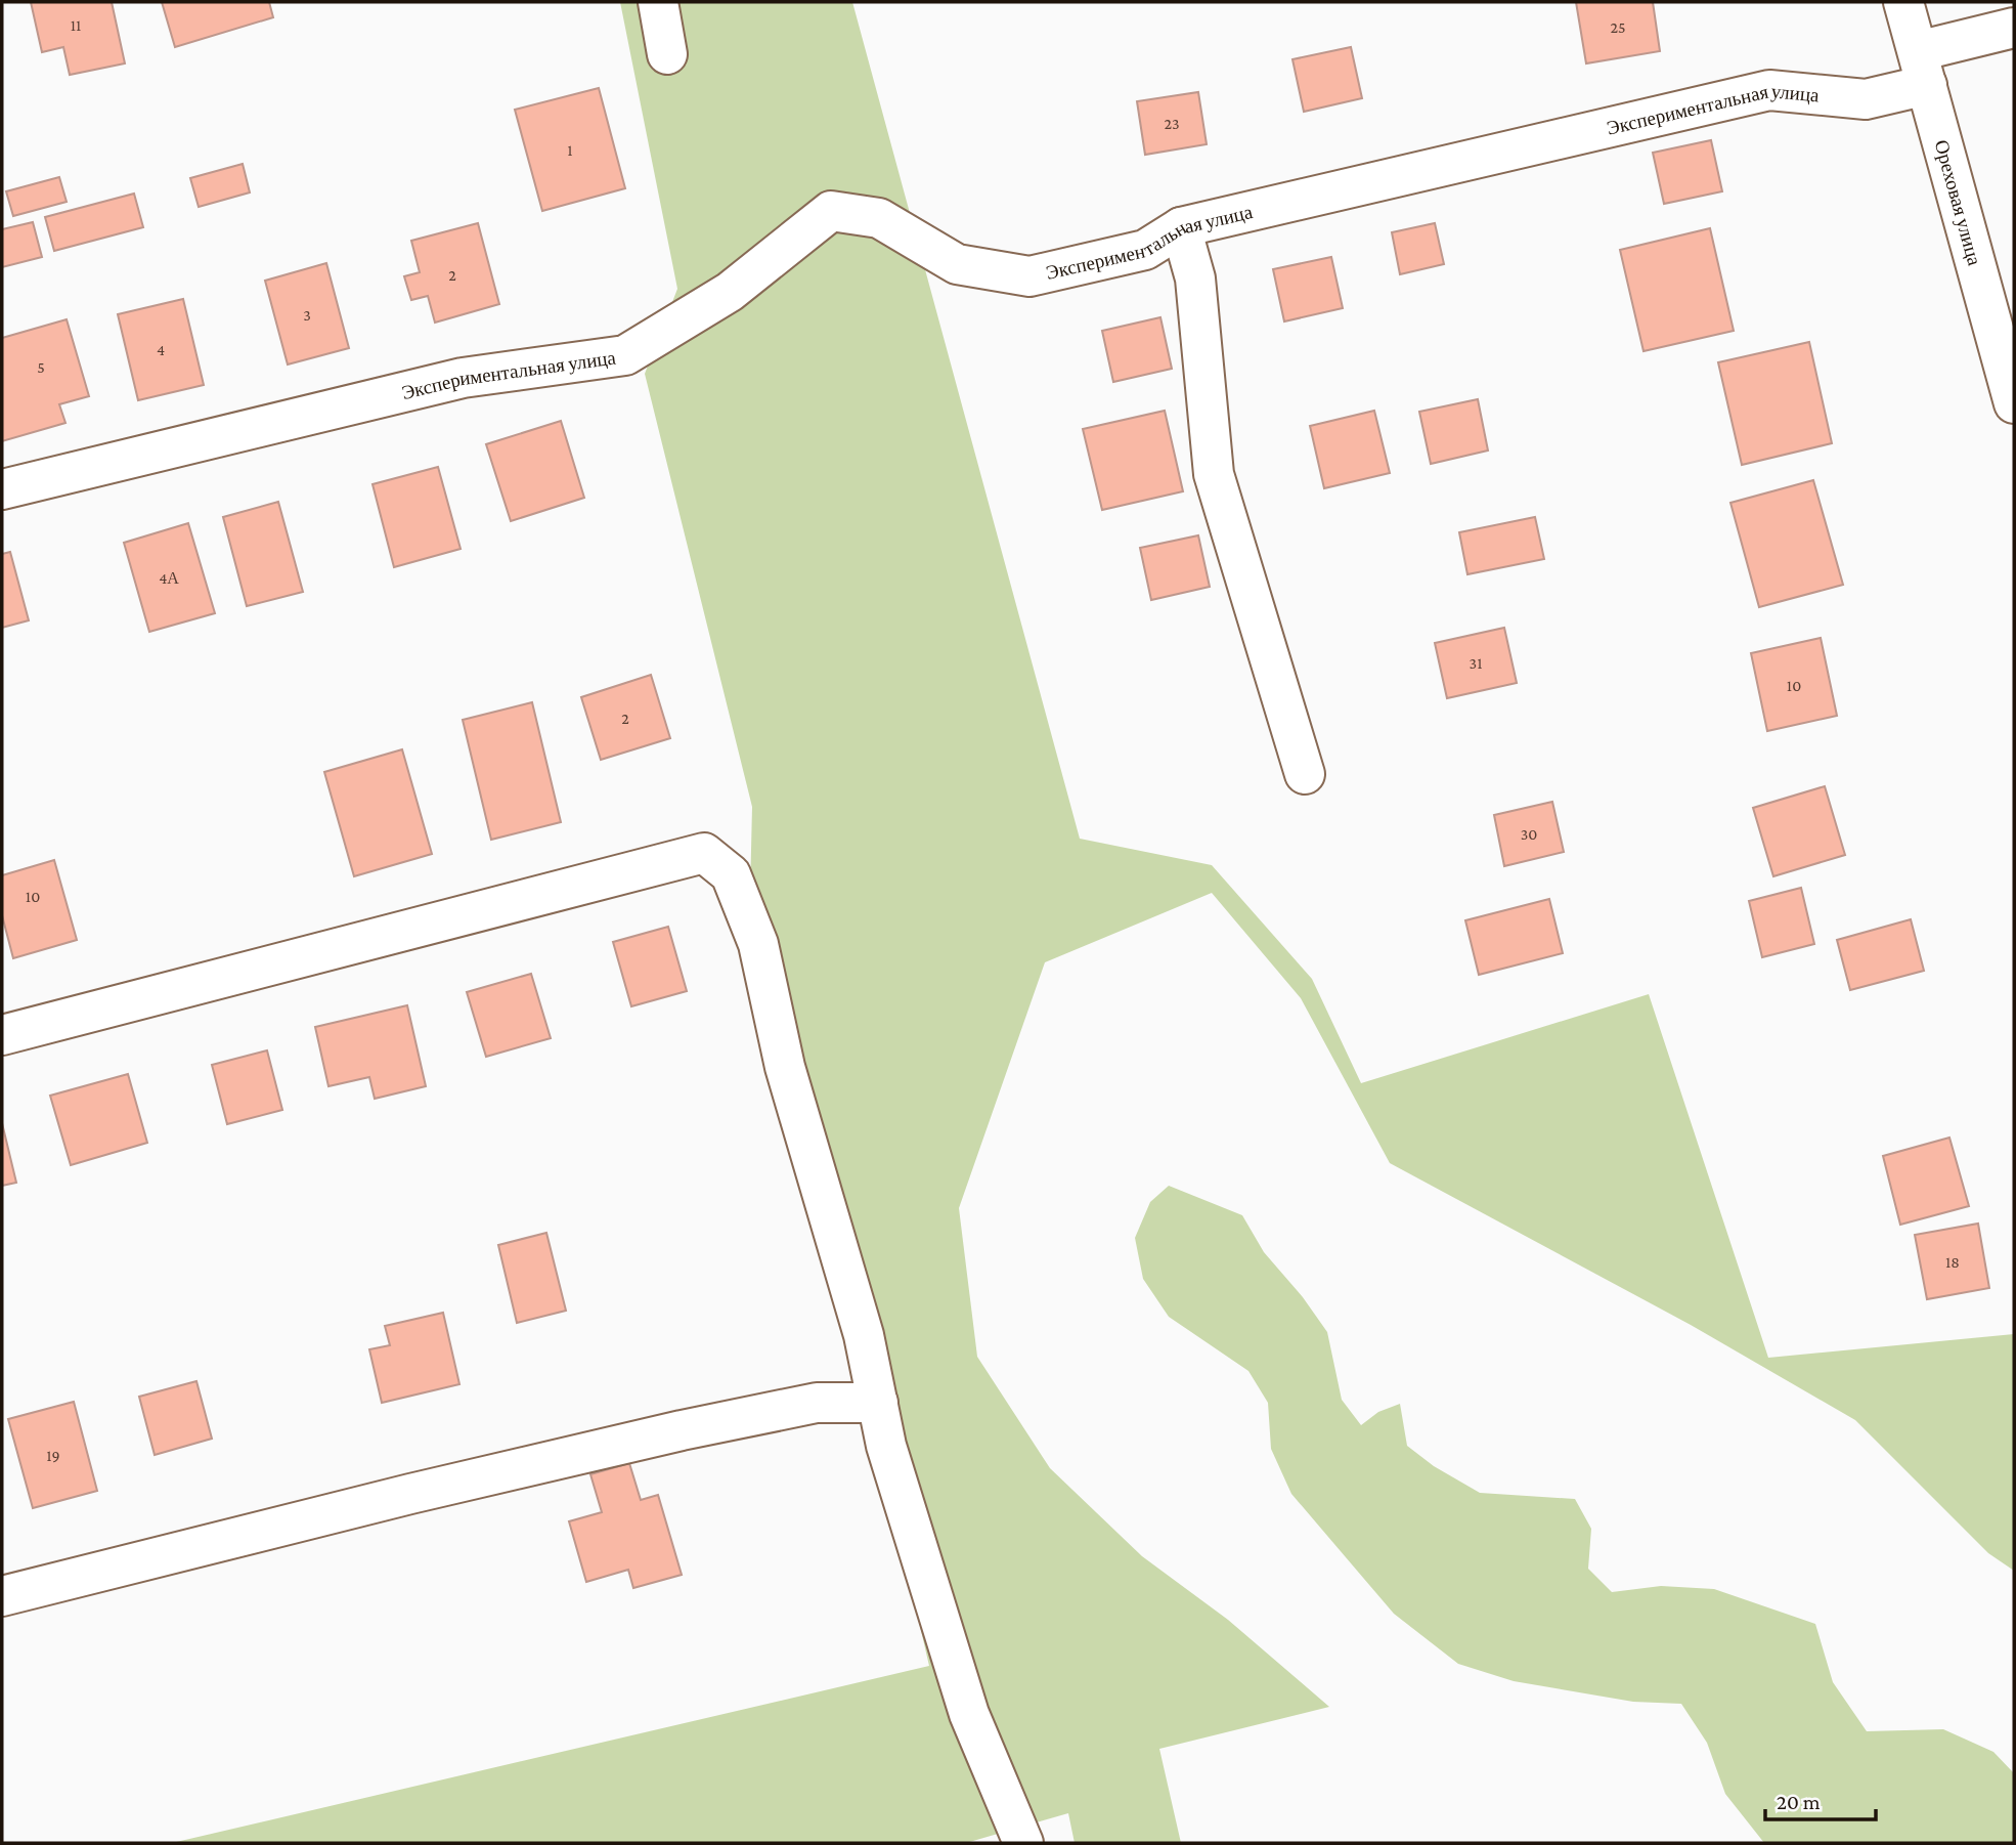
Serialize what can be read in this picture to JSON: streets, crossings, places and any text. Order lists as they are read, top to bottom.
{
  "streets": {
    "street": ["Экспериментальная улица", "Ореховая улица"]
  },
  "crossings": [
    ["Экспериментальная улица", "Ореховая улица"]
  ],
  "house_numbers": [
    "11",
    "25",
    "23",
    "1",
    "2",
    "3",
    "4",
    "5",
    "4А",
    "31",
    "10",
    "2",
    "30",
    "10",
    "18",
    "19"
  ],
  "scale_bar": "20 m"
}
